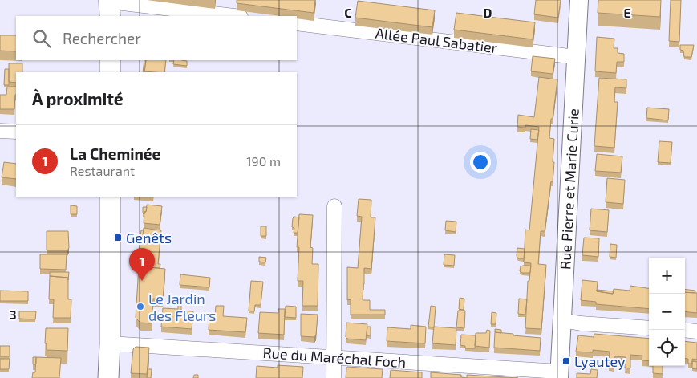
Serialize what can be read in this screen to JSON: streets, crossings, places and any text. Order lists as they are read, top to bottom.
{
  "streets": {
    "street": ["Allée Paul Sabatier", "Rue Pierre et Marie Curie", "Rue du Maréchal Foch"]
  },
  "crossings": [
    ["Allée Paul Sabatier", "Rue Pierre et Marie Curie"],
    ["Rue Pierre et Marie Curie", "Rue du Maréchal Foch"]
  ],
  "places": {
    "transit": ["Genêts", "Lyautey"],
    "other": ["Le Jardin des Fleurs"]
  },
  "page": {
    "search": "Rechercher",
    "heading": "À proximité",
    "list": [
      {
        "mark": "1",
        "name": "La Cheminée",
        "note": "Restaurant",
        "value": "190 m"
      }
    ],
    "pins": "1",
    "map_buttons": ["+", "−"]
  },
  "grid": {
    "columns": ["C", "D", "E"],
    "rows": ["3"]
  }
}
